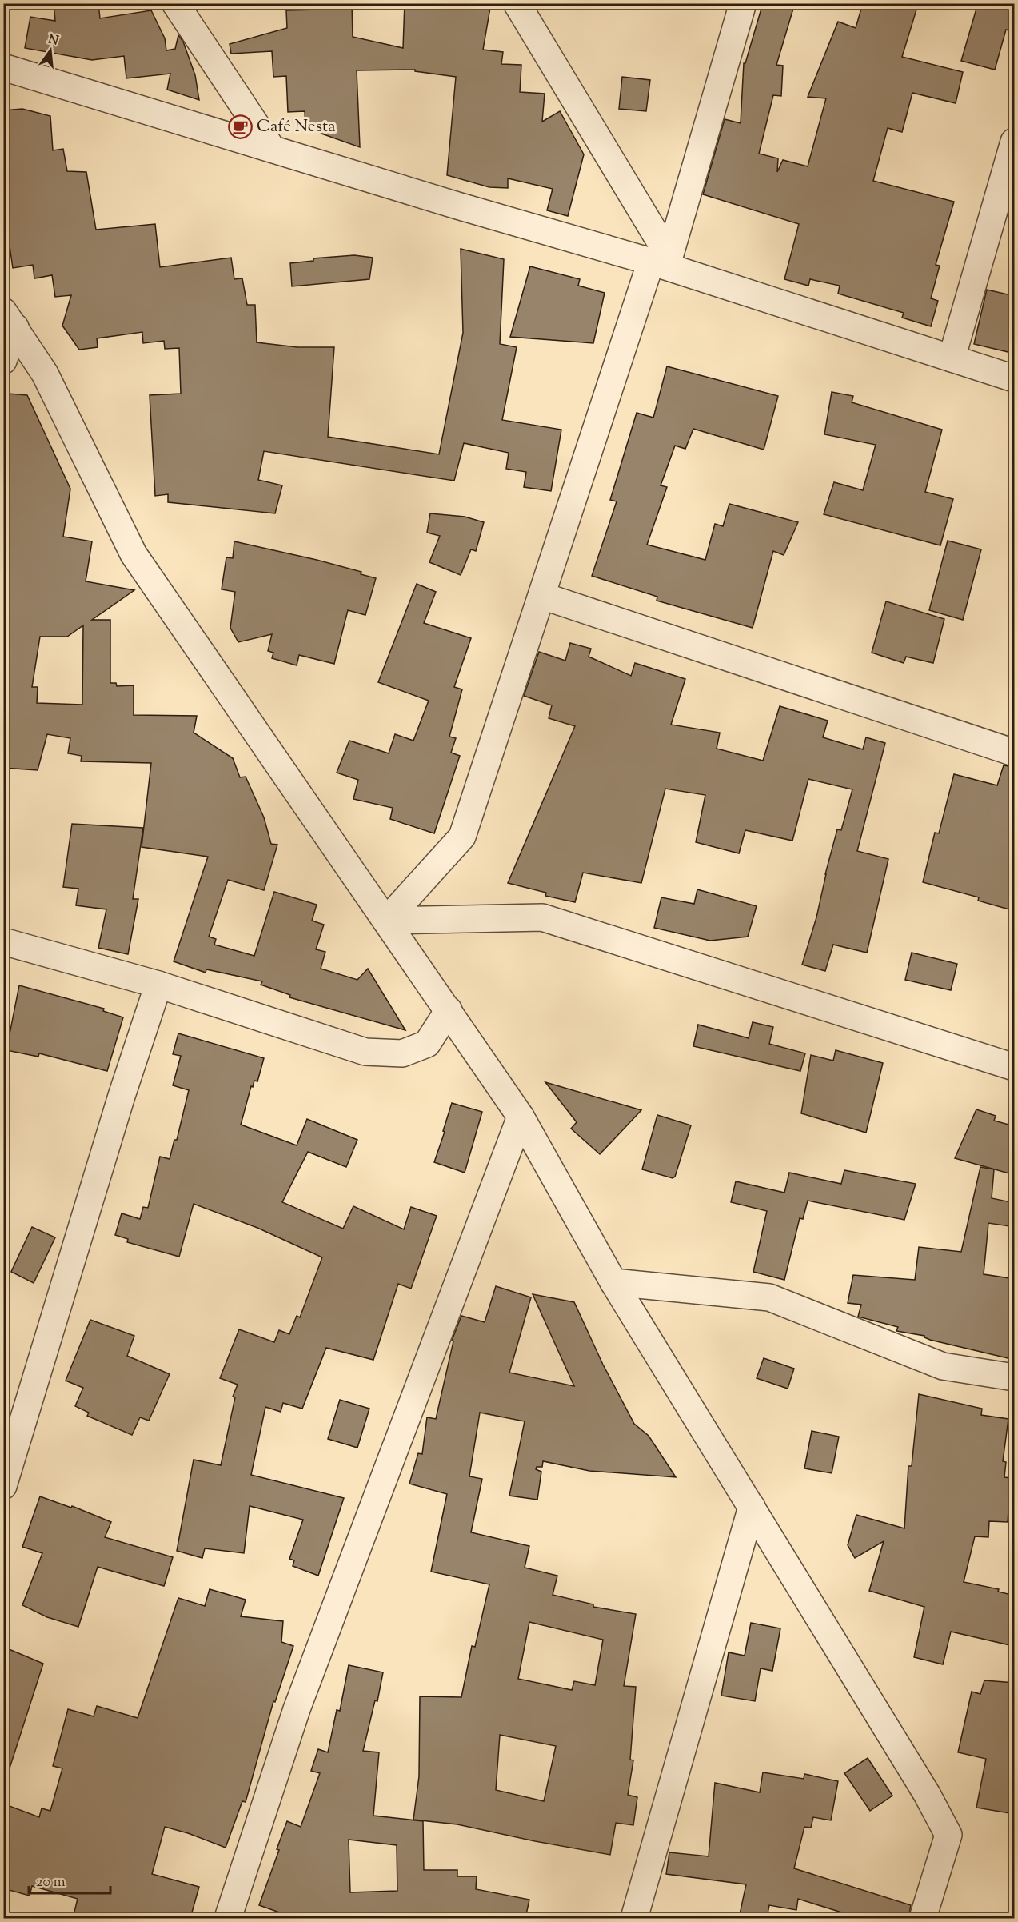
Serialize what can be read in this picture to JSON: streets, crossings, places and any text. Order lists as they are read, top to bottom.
{
  "places": {
    "cafe": ["Café Nesta"]
  },
  "scale_bar": "20 m",
  "north": "top"
}
